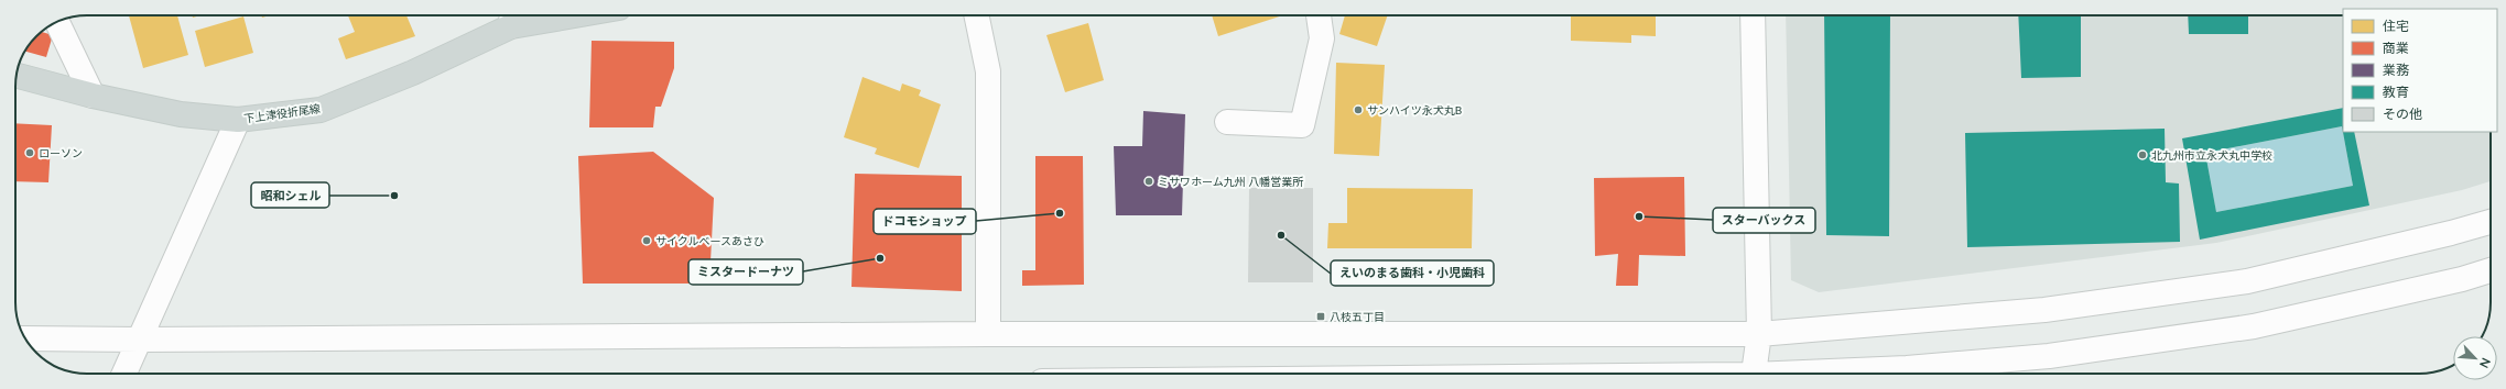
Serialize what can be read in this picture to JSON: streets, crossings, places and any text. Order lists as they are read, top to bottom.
{
  "streets": {
    "main road": ["下上津役折尾線"]
  },
  "places": {
    "other": [
      "サンハイツ永犬丸B",
      "ローソン",
      "北九州市立永犬丸中学校",
      "ミサワホーム九州 八幡営業所",
      "昭和シェル",
      "ドコモショップ",
      "スターバックス",
      "えいのまる歯科・小児歯科",
      "サイクルベースあさひ",
      "ミスタードーナツ"
    ],
    "transit": ["八枝五丁目"]
  },
  "legend": [
    "住宅",
    "商業",
    "業務",
    "教育",
    "その他"
  ],
  "north": "bottom right"
}
